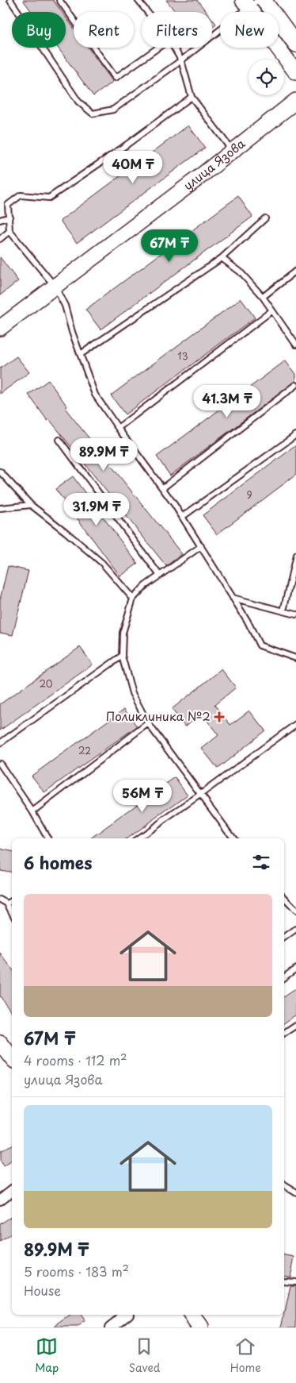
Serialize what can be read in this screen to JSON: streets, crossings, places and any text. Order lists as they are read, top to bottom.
{
  "streets": {
    "street": ["улица Язова"]
  },
  "places": {
    "health": ["Поликлиника №2"]
  },
  "house_numbers": [
    "13",
    "9",
    "20",
    "22"
  ],
  "page": {
    "chip": [
      "Buy",
      "Rent",
      "Filters",
      "New"
    ],
    "price": [
      "40M ₸",
      "67M ₸",
      "41.3M ₸",
      "89.9M ₸",
      "31.9M ₸",
      "56M ₸"
    ],
    "heading": "6 homes",
    "list": [
      {
        "name": "67M ₸",
        "note": "4 rooms · 112 m² · улица Язова"
      },
      {
        "name": "89.9M ₸",
        "note": "5 rooms · 183 m² · House"
      }
    ],
    "tabs": ["Map", "Saved", "Home"]
  }
}
